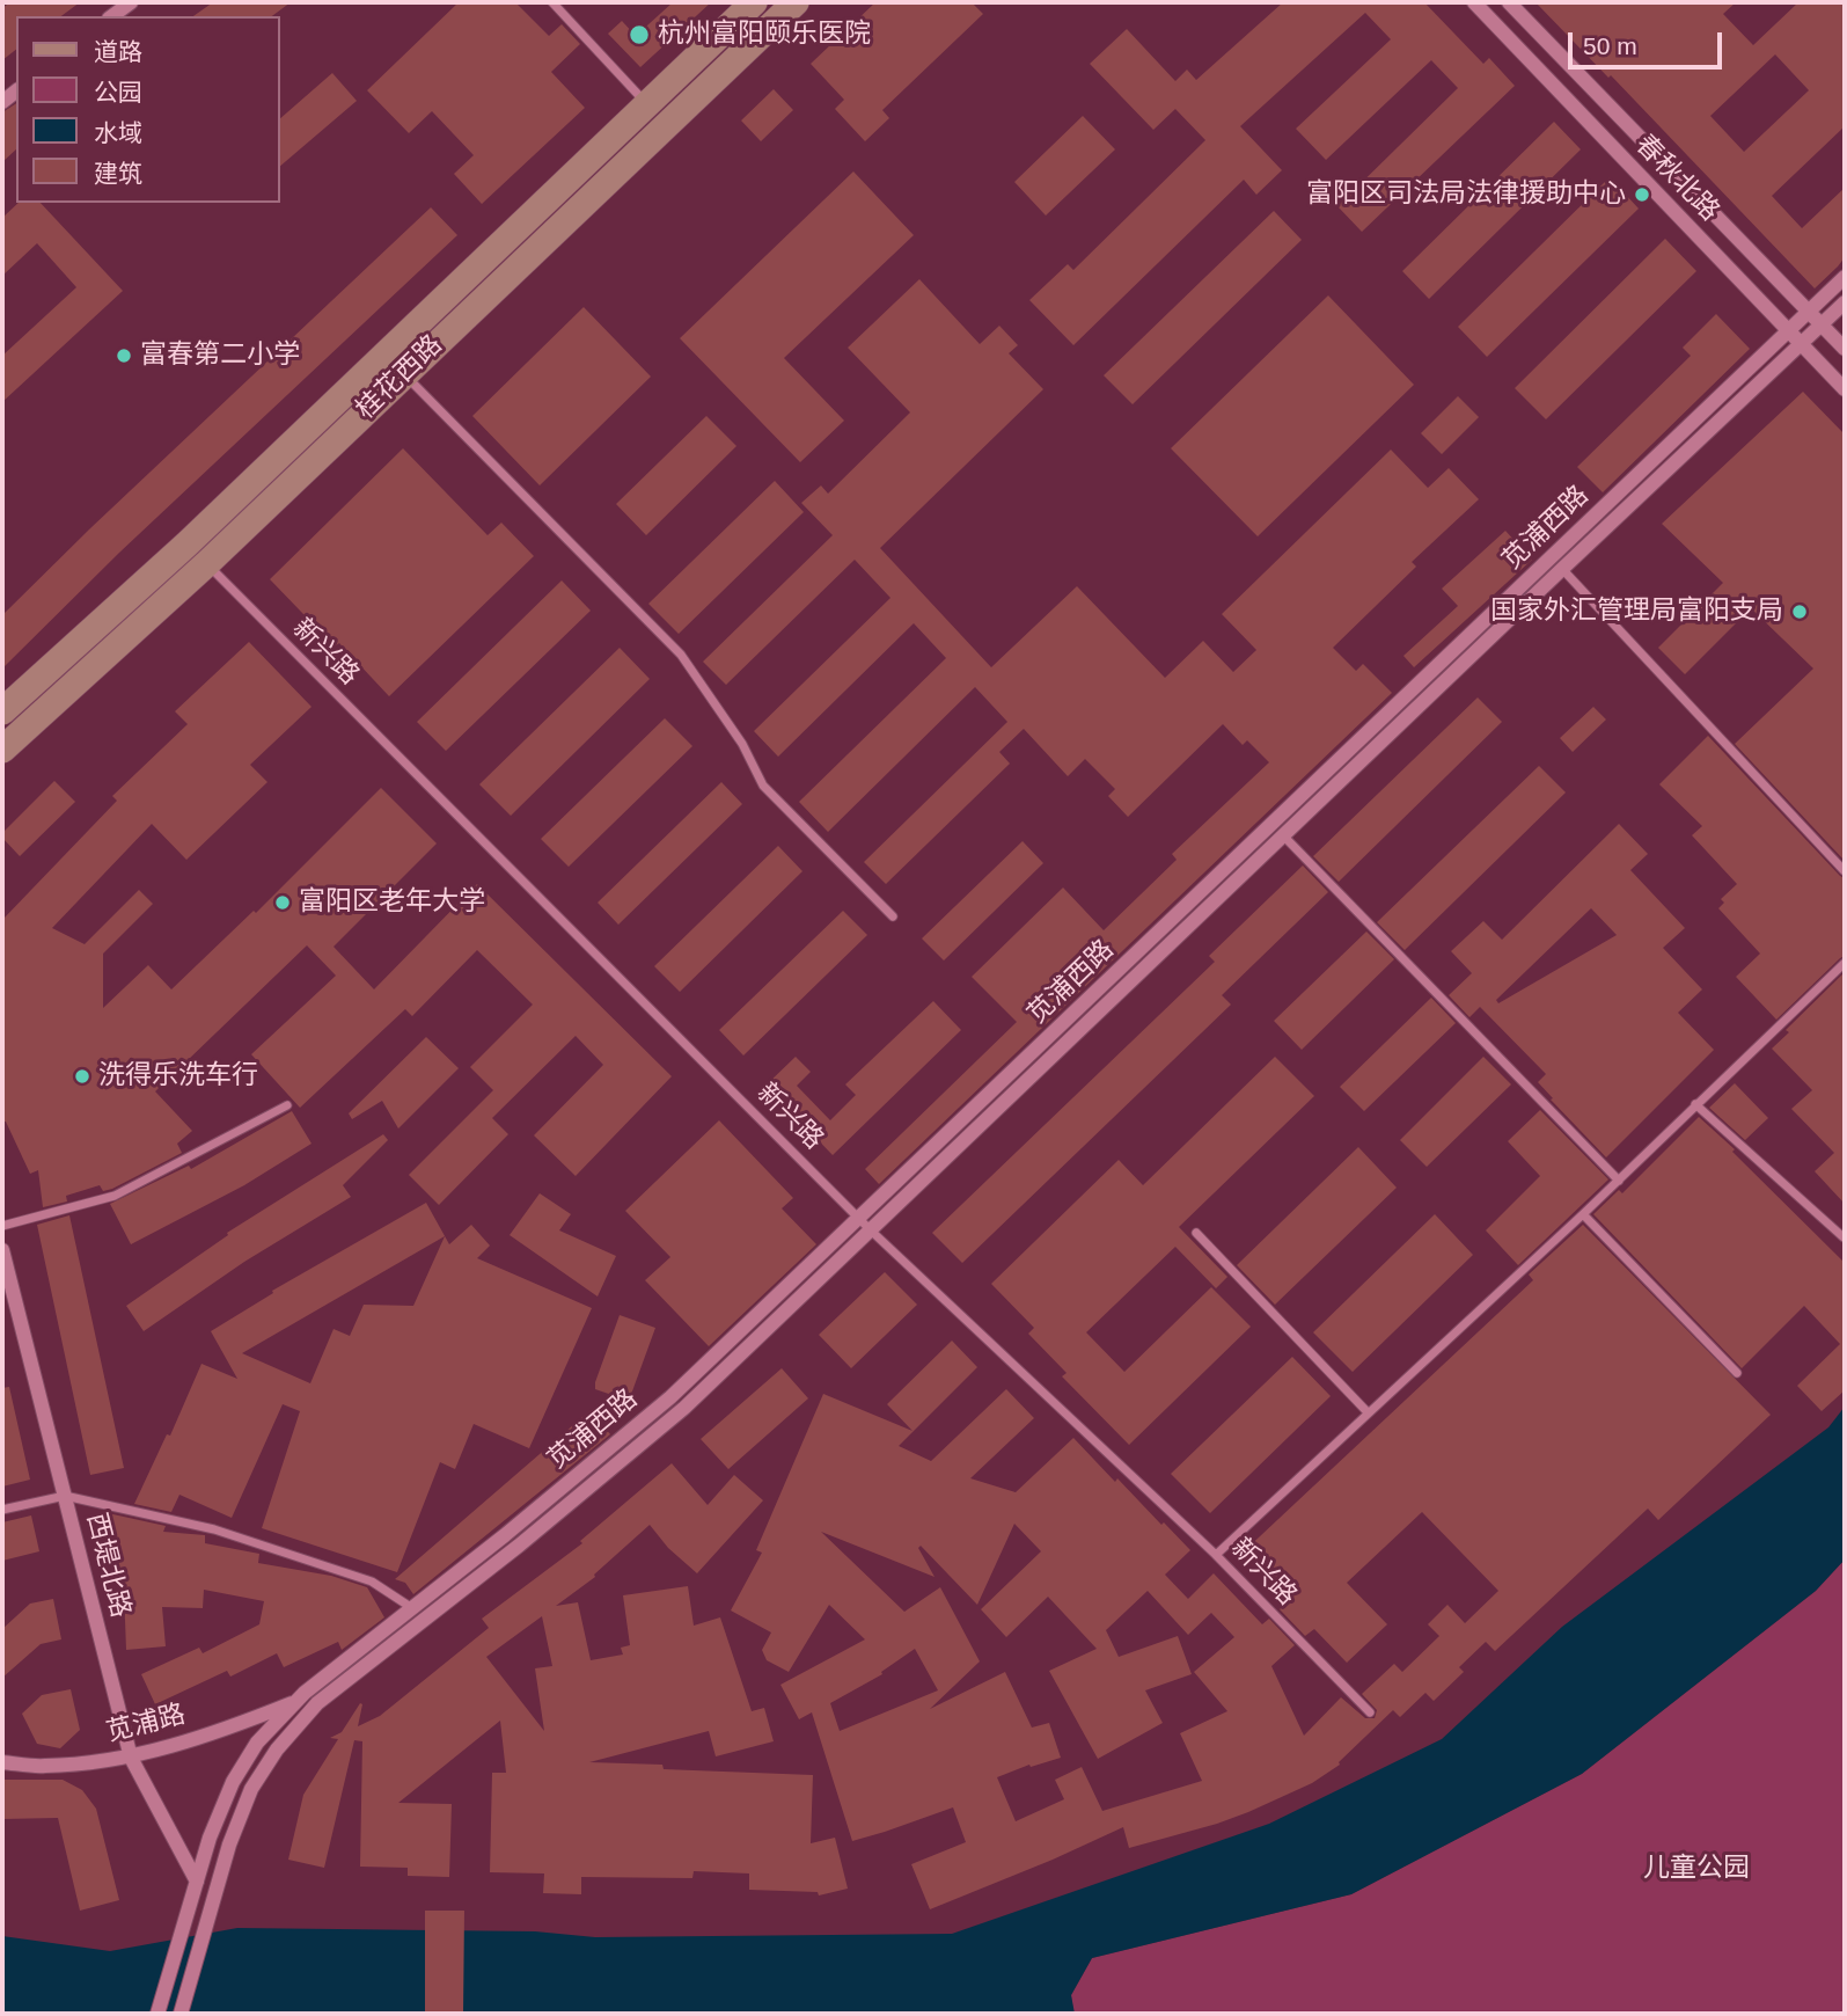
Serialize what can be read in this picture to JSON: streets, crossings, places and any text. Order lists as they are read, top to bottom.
{
  "streets": {
    "main road": ["桂花西路"],
    "street": [
      "春秋北路",
      "苋浦西路",
      "新兴路",
      "西堤北路",
      "苋浦路"
    ]
  },
  "crossings": [
    ["春秋北路", "苋浦西路"],
    ["桂花西路", "新兴路"],
    ["苋浦西路", "新兴路"],
    ["苋浦西路", "苋浦路"],
    ["西堤北路", "苋浦路"]
  ],
  "parks": ["儿童公园"],
  "places": [
    "杭州富阳颐乐医院",
    "富阳区司法局法律援助中心",
    "富春第二小学",
    "国家外汇管理局富阳支局",
    "富阳区老年大学",
    "洗得乐洗车行"
  ],
  "legend": [
    "道路",
    "公园",
    "水域",
    "建筑"
  ],
  "scale_bar": "50 m"
}
